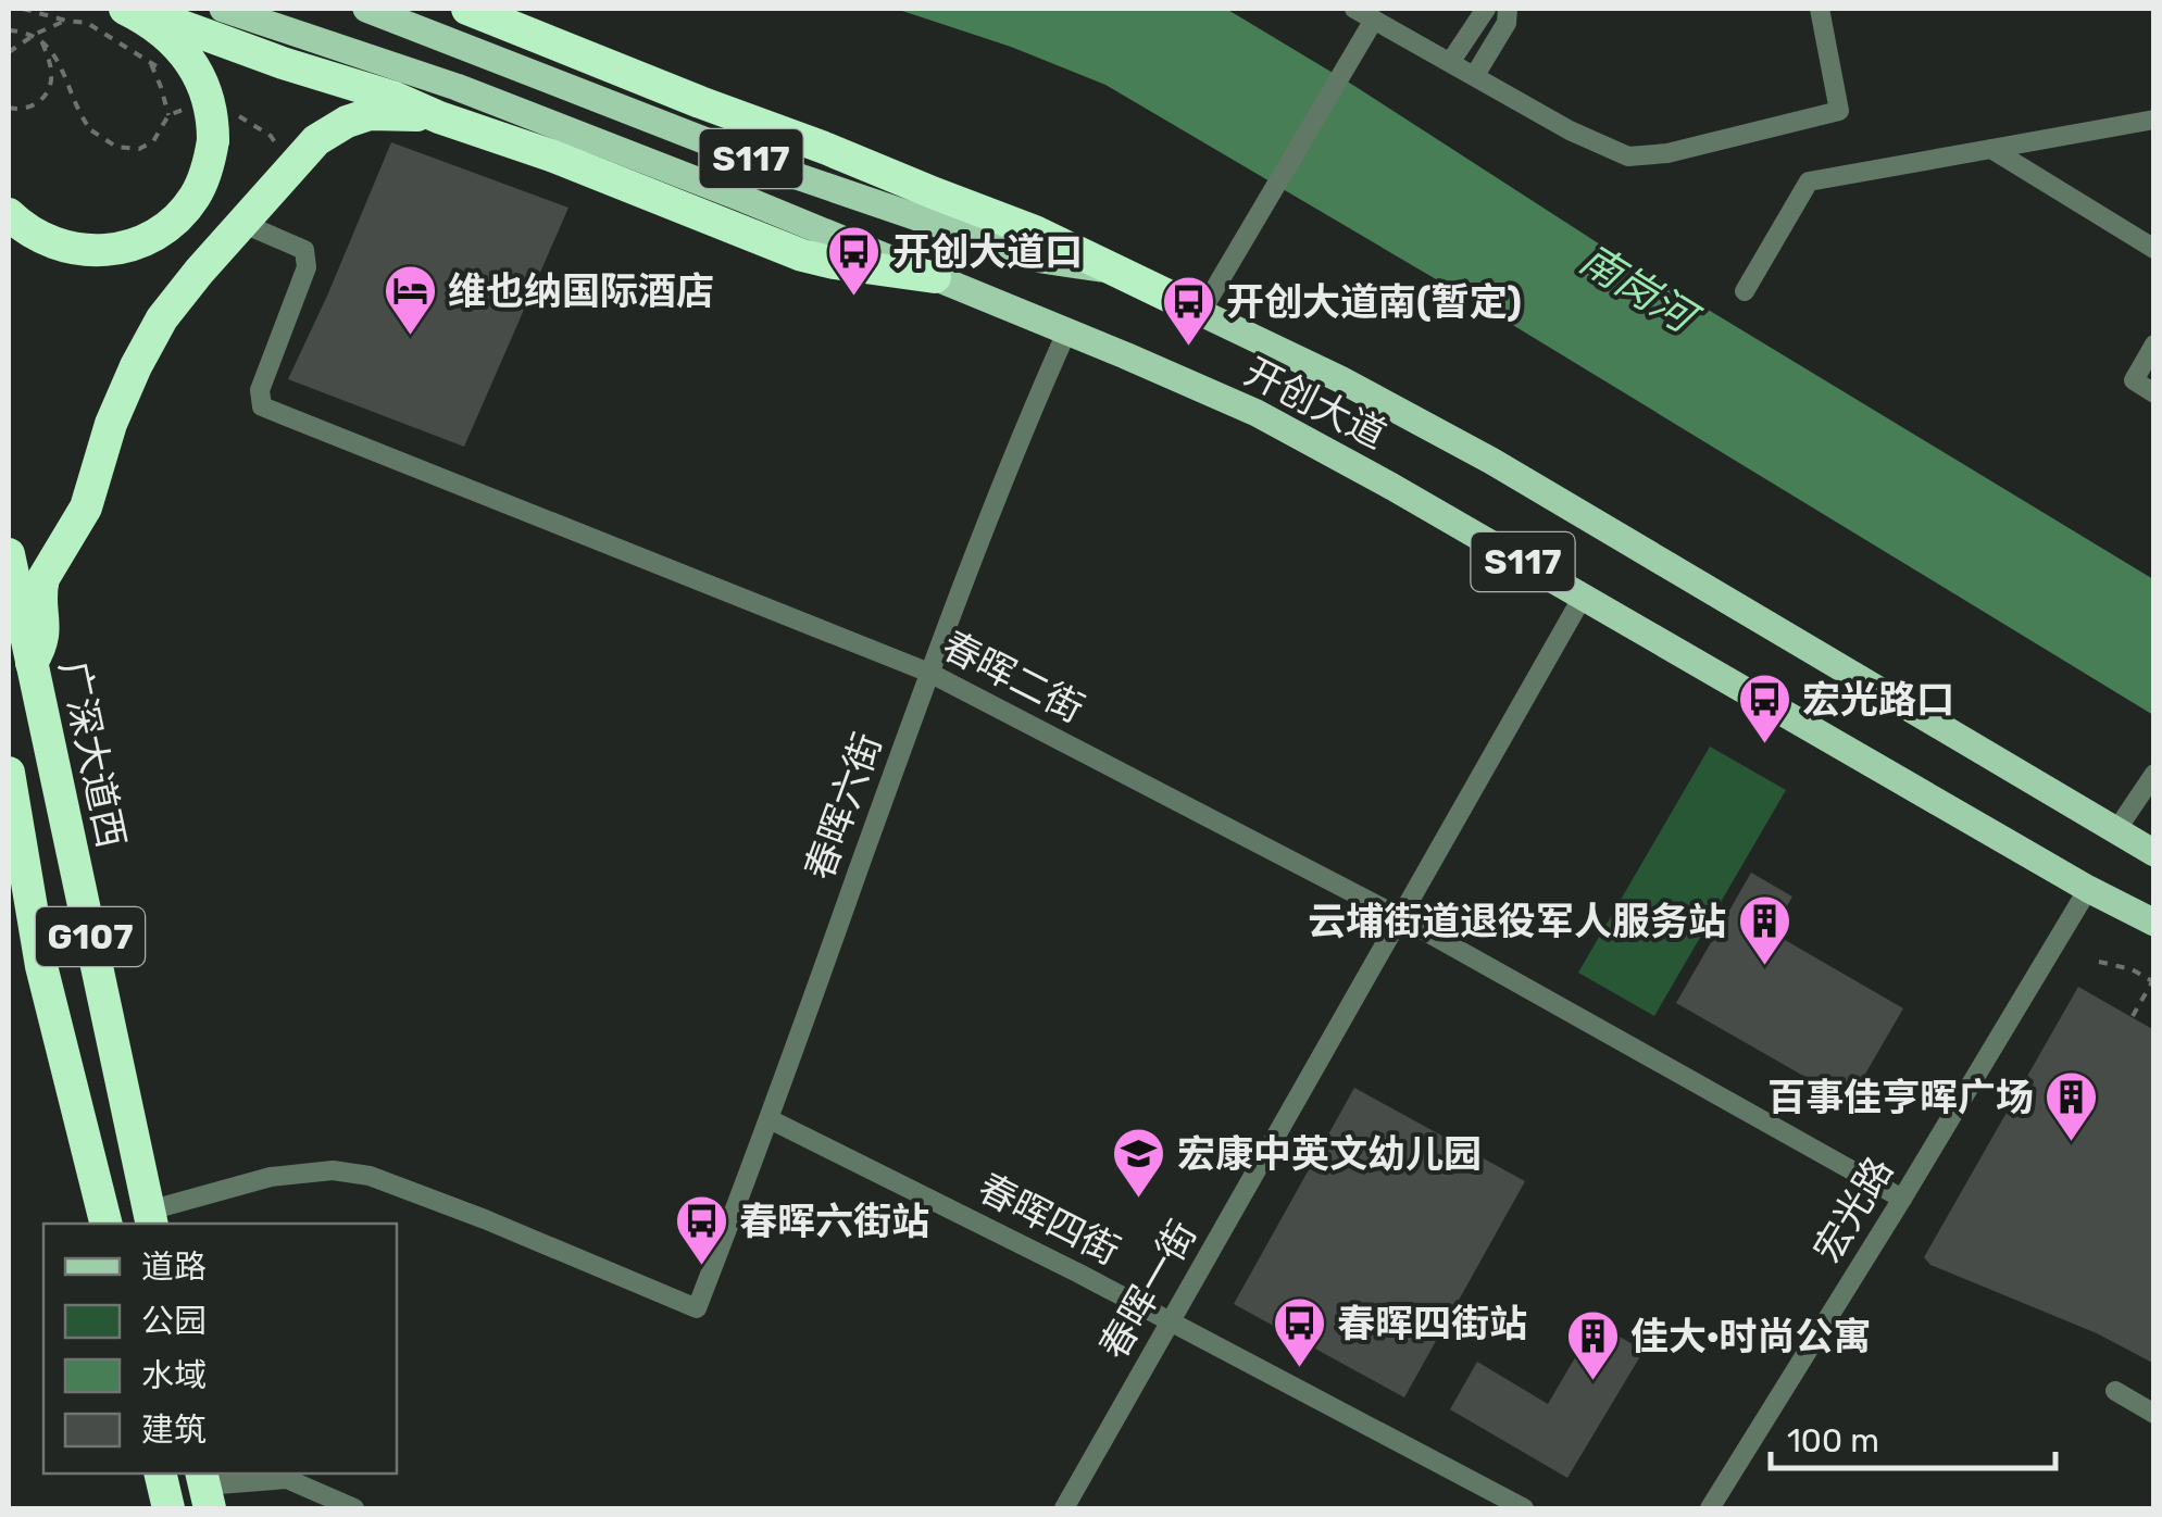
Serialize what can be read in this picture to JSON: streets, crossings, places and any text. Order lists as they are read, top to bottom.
{
  "streets": {
    "highway": ["广深大道西", "G107"],
    "main road": ["S117", "开创大道"],
    "street": [
      "春晖二街",
      "春晖六街",
      "宏光路",
      "春晖四街",
      "春晖一街"
    ]
  },
  "crossings": [
    ["开创大道", "春晖六街"],
    ["开创大道", "宏光路"],
    ["开创大道", "春晖一街"],
    ["春晖二街", "春晖六街"],
    ["春晖二街", "宏光路"],
    ["春晖二街", "春晖一街"],
    ["广深大道西", "春晖六街"],
    ["春晖六街", "春晖四街"],
    ["春晖四街", "春晖一街"]
  ],
  "water": ["南岗河"],
  "places": {
    "bus stop": [
      "开创大道口",
      "开创大道南(暂定)",
      "宏光路口",
      "春晖六街站",
      "春晖四街站"
    ],
    "hotel": ["维也纳国际酒店"],
    "building": ["云埔街道退役军人服务站", "百事佳亨晖广场", "佳大·时尚公寓"],
    "school or university": ["宏康中英文幼儿园"]
  },
  "legend": [
    "道路",
    "公园",
    "水域",
    "建筑"
  ],
  "scale_bar": "100 m"
}
